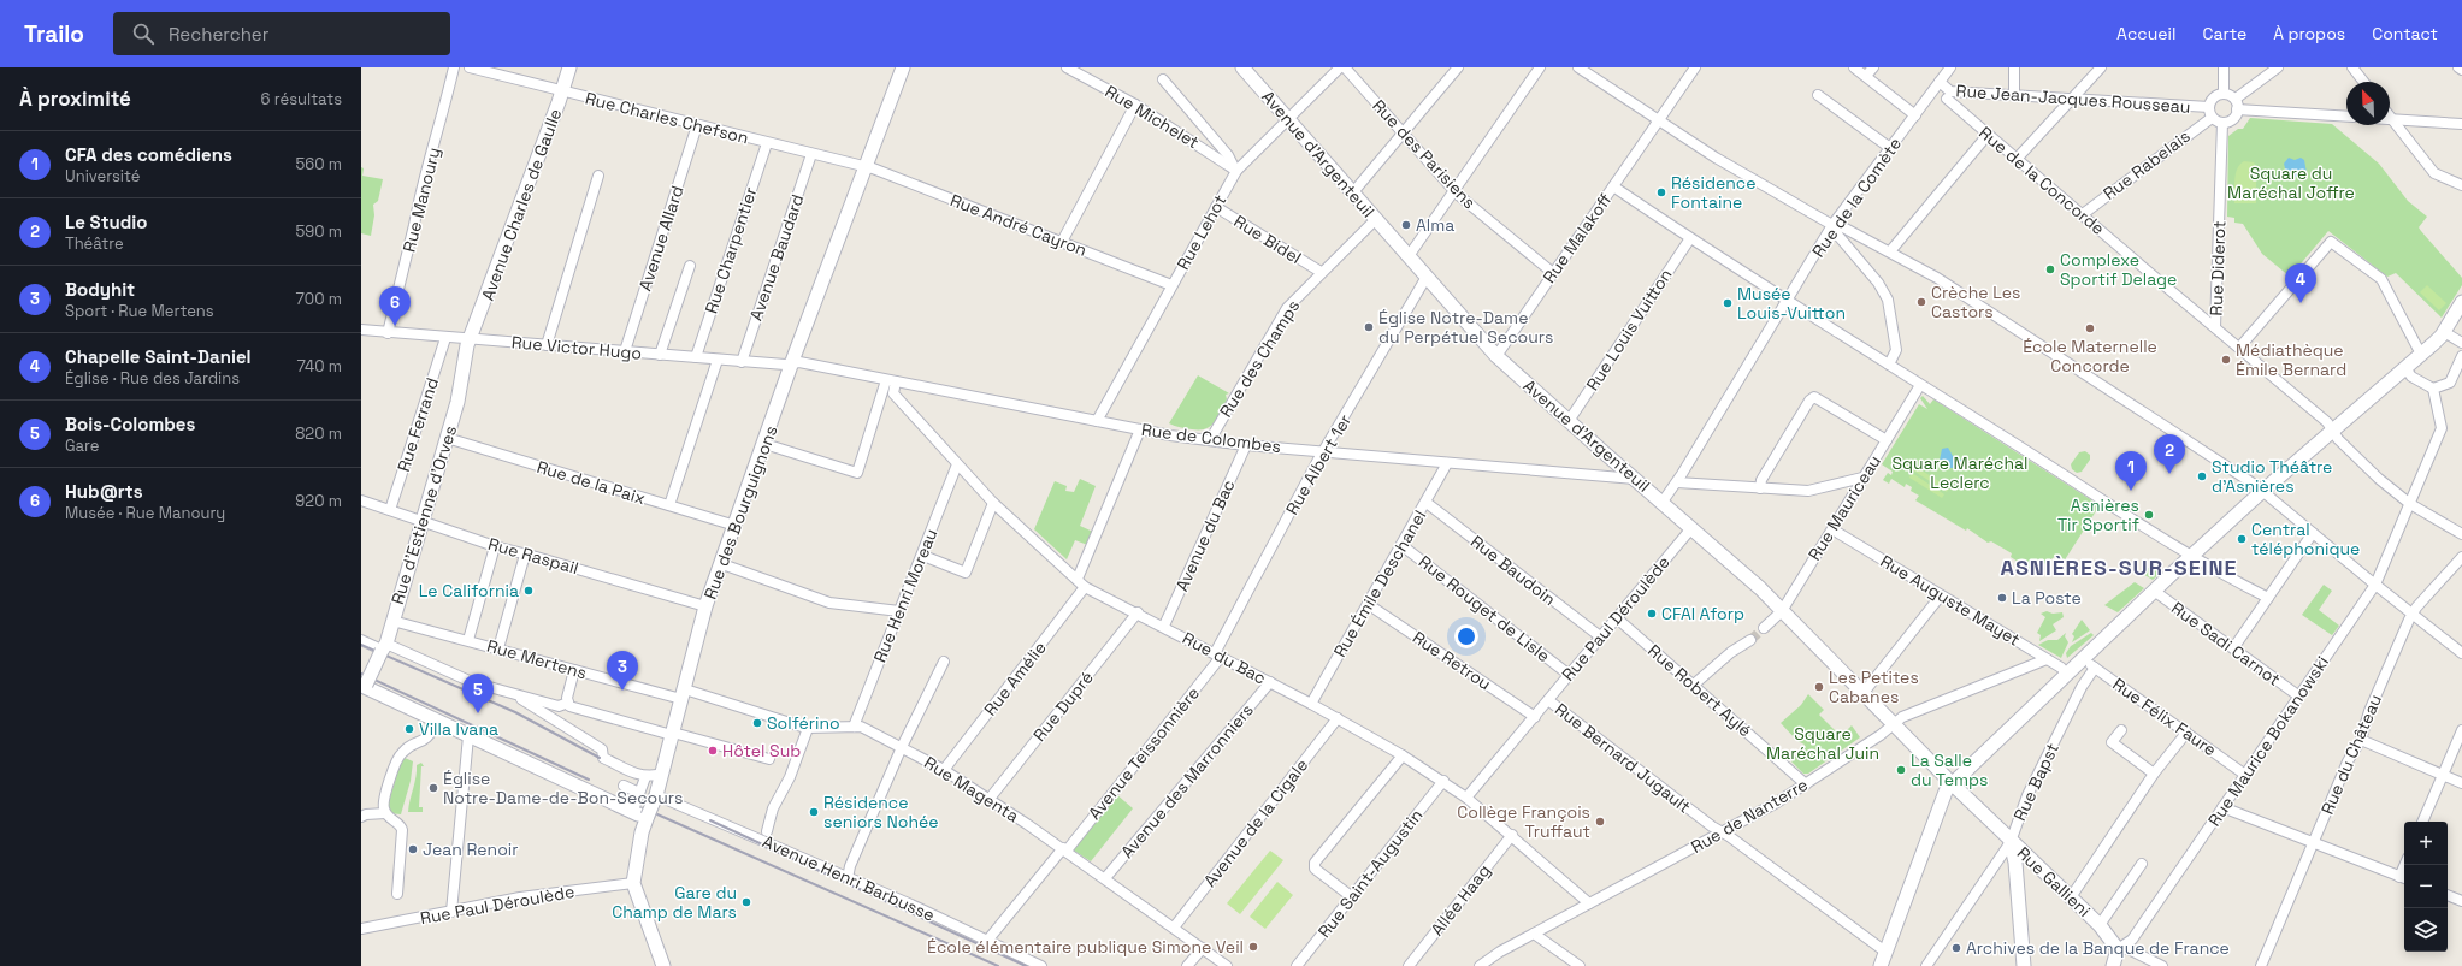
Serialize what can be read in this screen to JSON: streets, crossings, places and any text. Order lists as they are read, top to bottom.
{
  "streets": {
    "main road": [
      "Avenue d'Argenteuil",
      "Avenue Charles de Gaulle",
      "Rue des Bourguignons",
      "Rue d'Estienne d'Orves",
      "Rue Gallieni"
    ],
    "street": [
      "Rue Jean-Jacques Rousseau",
      "Rue Michelet",
      "Rue Charles Chefson",
      "Rue des Parisiens",
      "Rue Rabelais",
      "Rue de la Concorde",
      "Rue de la Comète",
      "Rue Manoury",
      "Rue André Cayron",
      "Rue Lehot",
      "Avenue Allard",
      "Rue Malakoff",
      "Rue Bidel",
      "Rue Charpentier",
      "Avenue Baudard",
      "Rue Diderot",
      "Rue Louis Vuitton",
      "Rue Victor Hugo",
      "Rue des Champs",
      "Rue Ferrand",
      "Rue de Colombes",
      "Rue Albert 1er",
      "Rue de la Paix",
      "Rue Mauriceau",
      "Avenue du Bac",
      "Rue Raspail",
      "Rue Baudoin",
      "Rue Émile Deschanel",
      "Rue Henri Moreau",
      "Rue Auguste Mayet",
      "Rue Rouget de Lisle",
      "Rue Paul Déroulède",
      "Rue Sadi Carnot",
      "Rue du Bac",
      "Rue Mertens",
      "Rue Retrou",
      "Rue Amélie",
      "Rue Robert Aylé",
      "Rue Dupré",
      "Rue Félix Faure",
      "Rue Maurice Bokanowski",
      "Avenue Teissonnière",
      "Rue du Château",
      "Rue Bernard Jugault",
      "Avenue des Marronniers",
      "Rue Bapst",
      "Rue Magenta",
      "Rue de Nanterre",
      "Avenue de la Cigale",
      "Rue Saint-Augustin",
      "Avenue Henri Barbusse",
      "Allée Haag"
    ]
  },
  "crossings": [
    ["Rue Jean-Jacques Rousseau", "Rue Rabelais"],
    ["Rue Jean-Jacques Rousseau", "Rue de la Concorde"],
    ["Rue Jean-Jacques Rousseau", "Rue de la Comète"],
    ["Rue Jean-Jacques Rousseau", "Rue Diderot"],
    ["Rue Michelet", "Rue Lehot"],
    ["Rue Charles Chefson", "Avenue Charles de Gaulle"],
    ["Rue Charles Chefson", "Rue André Cayron"],
    ["Rue Charles Chefson", "Avenue Allard"],
    ["Rue Charles Chefson", "Rue Charpentier"],
    ["Rue Charles Chefson", "Avenue Baudard"],
    ["Rue Charles Chefson", "Rue des Bourguignons"],
    ["Avenue d'Argenteuil", "Rue de la Comète"],
    ["Avenue d'Argenteuil", "Rue Lehot"],
    ["Avenue d'Argenteuil", "Rue Malakoff"],
    ["Avenue d'Argenteuil", "Rue Louis Vuitton"],
    ["Avenue d'Argenteuil", "Rue des Champs"],
    ["Avenue d'Argenteuil", "Rue de Colombes"],
    ["Avenue d'Argenteuil", "Rue Albert 1er"],
    ["Avenue d'Argenteuil", "Rue Mauriceau"],
    ["Avenue d'Argenteuil", "Rue Paul Déroulède"],
    ["Avenue d'Argenteuil", "Rue de Nanterre"],
    ["Avenue d'Argenteuil", "Rue Gallieni"],
    ["Rue des Parisiens", "Rue Malakoff"],
    ["Rue Rabelais", "Rue de la Concorde"],
    ["Rue Rabelais", "Rue Diderot"],
    ["Rue de la Concorde", "Rue de la Comète"],
    ["Rue de la Concorde", "Rue Diderot"],
    ["Rue de la Concorde", "Rue Maurice Bokanowski"],
    ["Rue Manoury", "Rue Victor Hugo"],
    ["Avenue Charles de Gaulle", "Rue Victor Hugo"],
    ["Avenue Charles de Gaulle", "Rue d'Estienne d'Orves"],
    ["Rue André Cayron", "Rue Lehot"],
    ["Rue André Cayron", "Rue des Bourguignons"],
    ["Rue Lehot", "Rue Bidel"],
    ["Rue Lehot", "Rue de Colombes"],
    ["Avenue Allard", "Rue Victor Hugo"],
    ["Rue Bidel", "Rue des Champs"],
    ["Rue Charpentier", "Rue Victor Hugo"],
    ["Avenue Baudard", "Rue Victor Hugo"],
    ["Rue Victor Hugo", "Rue Ferrand"],
    ["Rue Victor Hugo", "Rue de Colombes"],
    ["Rue Victor Hugo", "Rue des Bourguignons"],
    ["Rue Victor Hugo", "Rue d'Estienne d'Orves"],
    ["Rue des Champs", "Rue de Colombes"],
    ["Rue Ferrand", "Rue Raspail"],
    ["Rue de Colombes", "Rue Albert 1er"],
    ["Rue de Colombes", "Rue des Bourguignons"],
    ["Rue de Colombes", "Avenue du Bac"],
    ["Rue de Colombes", "Rue Émile Deschanel"],
    ["Rue Albert 1er", "Rue du Bac"],
    ["Rue Albert 1er", "Avenue Teissonnière"],
    ["Rue de la Paix", "Rue des Bourguignons"],
    ["Rue de la Paix", "Rue d'Estienne d'Orves"],
    ["Rue Mauriceau", "Rue Auguste Mayet"],
    ["Rue des Bourguignons", "Rue Raspail"],
    ["Rue des Bourguignons", "Rue Paul Déroulède"],
    ["Rue des Bourguignons", "Rue Mertens"],
    ["Rue des Bourguignons", "Rue Magenta"],
    ["Rue des Bourguignons", "Avenue Henri Barbusse"],
    ["Rue d'Estienne d'Orves", "Rue Raspail"],
    ["Rue d'Estienne d'Orves", "Rue Mertens"],
    ["Avenue du Bac", "Rue du Bac"],
    ["Rue Baudoin", "Rue Émile Deschanel"],
    ["Rue Baudoin", "Rue Paul Déroulède"],
    ["Rue Émile Deschanel", "Rue Rouget de Lisle"],
    ["Rue Émile Deschanel", "Rue du Bac"],
    ["Rue Émile Deschanel", "Rue Retrou"],
    ["Rue Henri Moreau", "Rue du Bac"],
    ["Rue Henri Moreau", "Rue Magenta"],
    ["Rue Auguste Mayet", "Rue de Nanterre"],
    ["Rue Rouget de Lisle", "Rue Paul Déroulède"],
    ["Rue Paul Déroulède", "Rue du Bac"],
    ["Rue Paul Déroulède", "Rue Retrou"],
    ["Rue Paul Déroulède", "Rue Robert Aylé"],
    ["Rue Paul Déroulède", "Rue Bernard Jugault"],
    ["Rue Sadi Carnot", "Rue Maurice Bokanowski"],
    ["Rue du Bac", "Rue Amélie"],
    ["Rue du Bac", "Rue Dupré"],
    ["Rue du Bac", "Avenue Teissonnière"],
    ["Rue du Bac", "Avenue des Marronniers"],
    ["Rue du Bac", "Rue de Nanterre"],
    ["Rue du Bac", "Avenue de la Cigale"],
    ["Rue du Bac", "Rue Saint-Augustin"],
    ["Rue du Bac", "Allée Haag"],
    ["Rue Mertens", "Rue Magenta"],
    ["Rue Amélie", "Rue Magenta"],
    ["Rue Robert Aylé", "Rue de Nanterre"],
    ["Rue Dupré", "Rue Magenta"],
    ["Rue Félix Faure", "Rue Maurice Bokanowski"],
    ["Rue Félix Faure", "Rue Bapst"],
    ["Rue Maurice Bokanowski", "Rue Gallieni"],
    ["Avenue Teissonnière", "Rue Magenta"],
    ["Avenue Teissonnière", "Avenue Henri Barbusse"],
    ["Rue Bernard Jugault", "Rue de Nanterre"],
    ["Avenue des Marronniers", "Rue Magenta"],
    ["Rue Bapst", "Rue Gallieni"],
    ["Rue Magenta", "Avenue de la Cigale"]
  ],
  "districts": ["ASNIÈRES-SUR-SEINE"],
  "parks": ["Square du Maréchal Joffre", "Square Maréchal Leclerc", "Square Maréchal Juin"],
  "places": [
    "Résidence Fontaine",
    "Alma",
    "Complexe Sportif Delage",
    "Crèche Les Castors",
    "Musée Louis-Vuitton",
    "Église Notre-Dame du Perpétuel Secours",
    "École Maternelle Concorde",
    "Médiathèque Émile Bernard",
    "Studio Théâtre d'Asnières",
    "Asnières Tir Sportif",
    "Central téléphonique",
    "Le California",
    "La Poste",
    "CFAI Aforp",
    "Les Petites Cabanes",
    "Solférino",
    "Villa Ivana",
    "Hôtel Sub",
    "La Salle du Temps",
    "Église Notre-Dame-de-Bon-Secours",
    "Résidence seniors Nohée",
    "Collège François Truffaut",
    "Jean Renoir",
    "Gare du Champ de Mars",
    "École élémentaire publique Simone Veil",
    "Archives de la Banque de France"
  ],
  "north": "top left",
  "page": {
    "header": "Trailo",
    "search": "Rechercher",
    "nav": [
      "Accueil",
      "Carte",
      "À propos",
      "Contact"
    ],
    "heading": ["À proximité", "6 résultats"],
    "list": [
      {
        "mark": "1",
        "name": "CFA des comédiens",
        "note": "Université",
        "value": "560 m"
      },
      {
        "mark": "2",
        "name": "Le Studio",
        "note": "Théâtre",
        "value": "590 m"
      },
      {
        "mark": "3",
        "name": "Bodyhit",
        "note": "Sport · Rue Mertens",
        "value": "700 m"
      },
      {
        "mark": "4",
        "name": "Chapelle Saint-Daniel",
        "note": "Église · Rue des Jardins",
        "value": "740 m"
      },
      {
        "mark": "5",
        "name": "Bois-Colombes",
        "note": "Gare",
        "value": "820 m"
      },
      {
        "mark": "6",
        "name": "Hub@rts",
        "note": "Musée · Rue Manoury",
        "value": "920 m"
      }
    ],
    "pins": [
      "4",
      "6",
      "2",
      "1",
      "3",
      "5"
    ],
    "map_buttons": ["+", "−"]
  }
}
